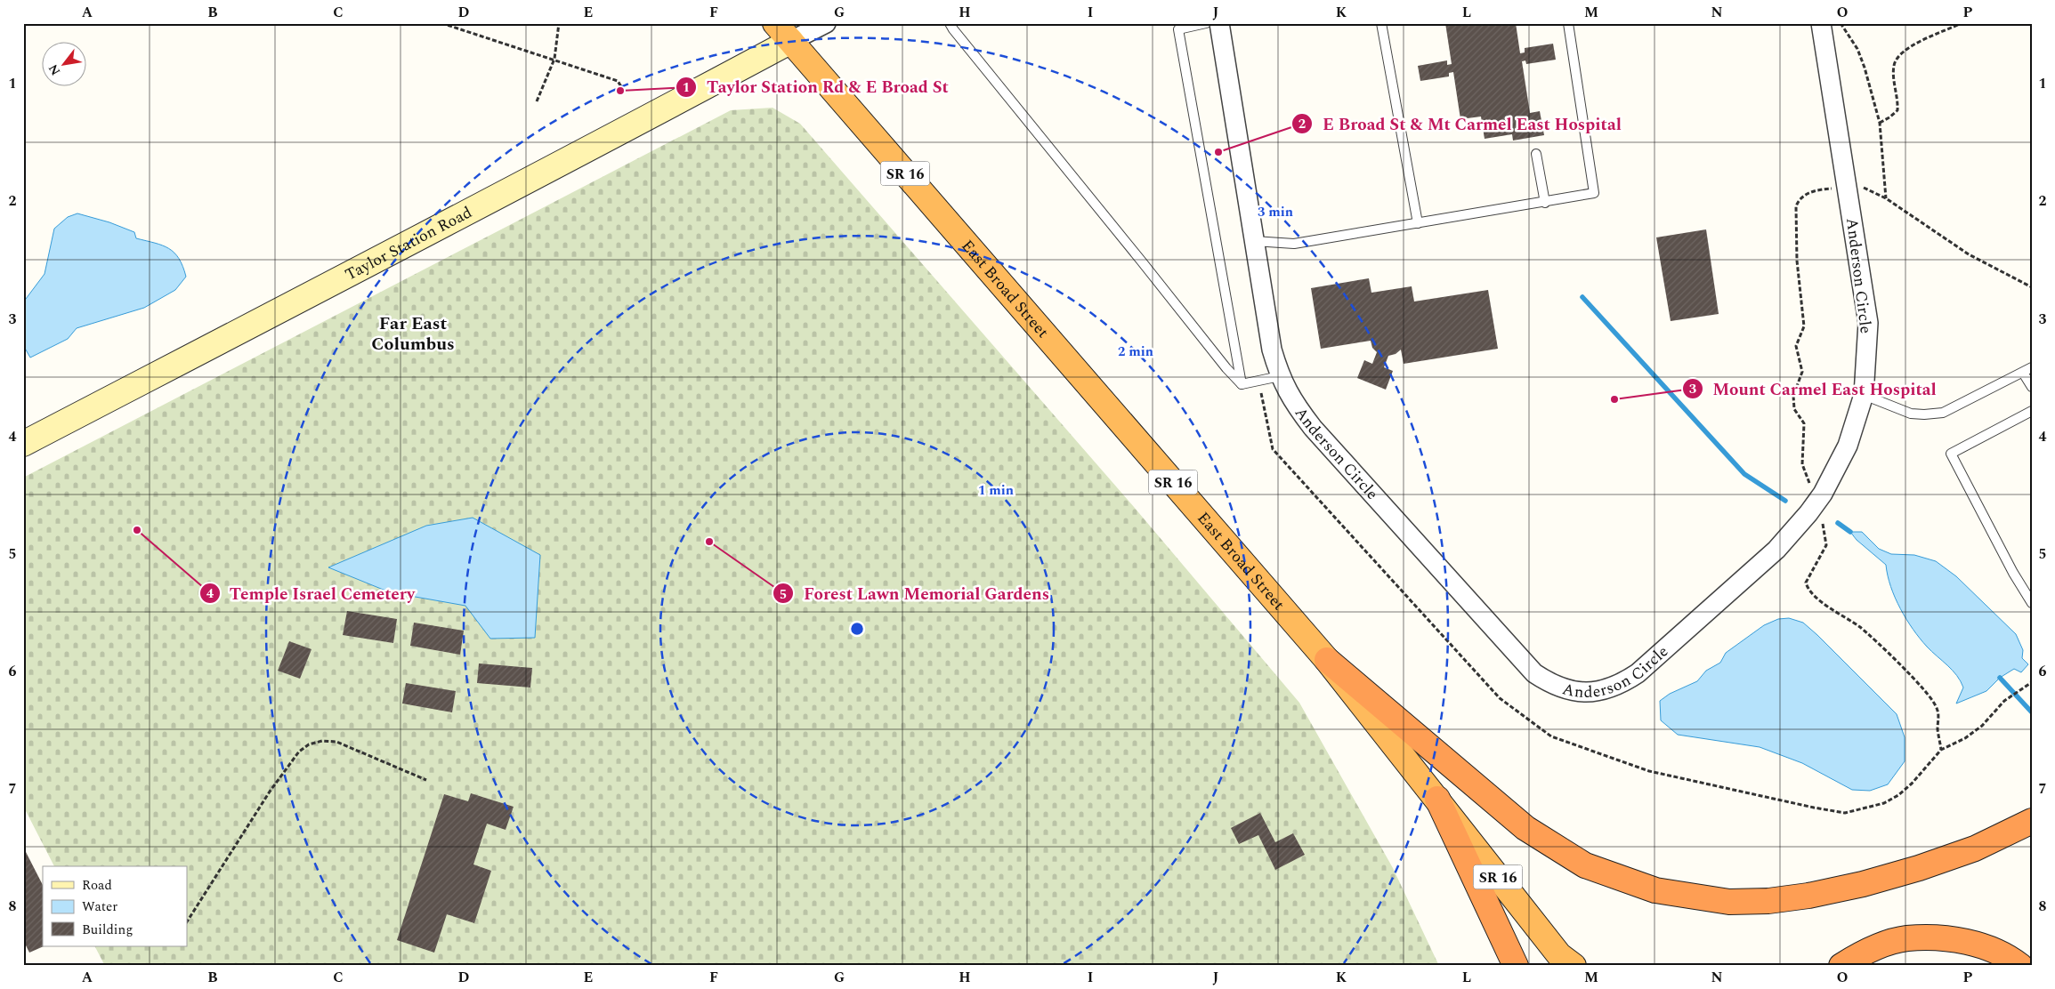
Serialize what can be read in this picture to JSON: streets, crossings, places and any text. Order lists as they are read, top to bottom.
{
  "streets": {
    "highway": ["SR 16", "East Broad Street"],
    "main road": ["Taylor Station Road"],
    "street": ["Anderson Circle"]
  },
  "crossings": [
    ["Taylor Station Road", "East Broad Street"]
  ],
  "districts": ["Far East Columbus"],
  "places": [
    "Taylor Station Rd & E Broad St",
    "E Broad St & Mt Carmel East Hospital",
    "Mount Carmel East Hospital",
    "Temple Israel Cemetery",
    "Forest Lawn Memorial Gardens"
  ],
  "legend": ["Road", "Water", "Building"],
  "north": "bottom left",
  "grid": {
    "columns": [
      "A",
      "B",
      "C",
      "D",
      "E",
      "F",
      "G",
      "H",
      "I",
      "J",
      "K",
      "L",
      "M",
      "N",
      "O",
      "P"
    ],
    "rows": [
      "1",
      "2",
      "3",
      "4",
      "5",
      "6",
      "7",
      "8"
    ]
  },
  "rings": ["3 min", "2 min", "1 min"]
}
